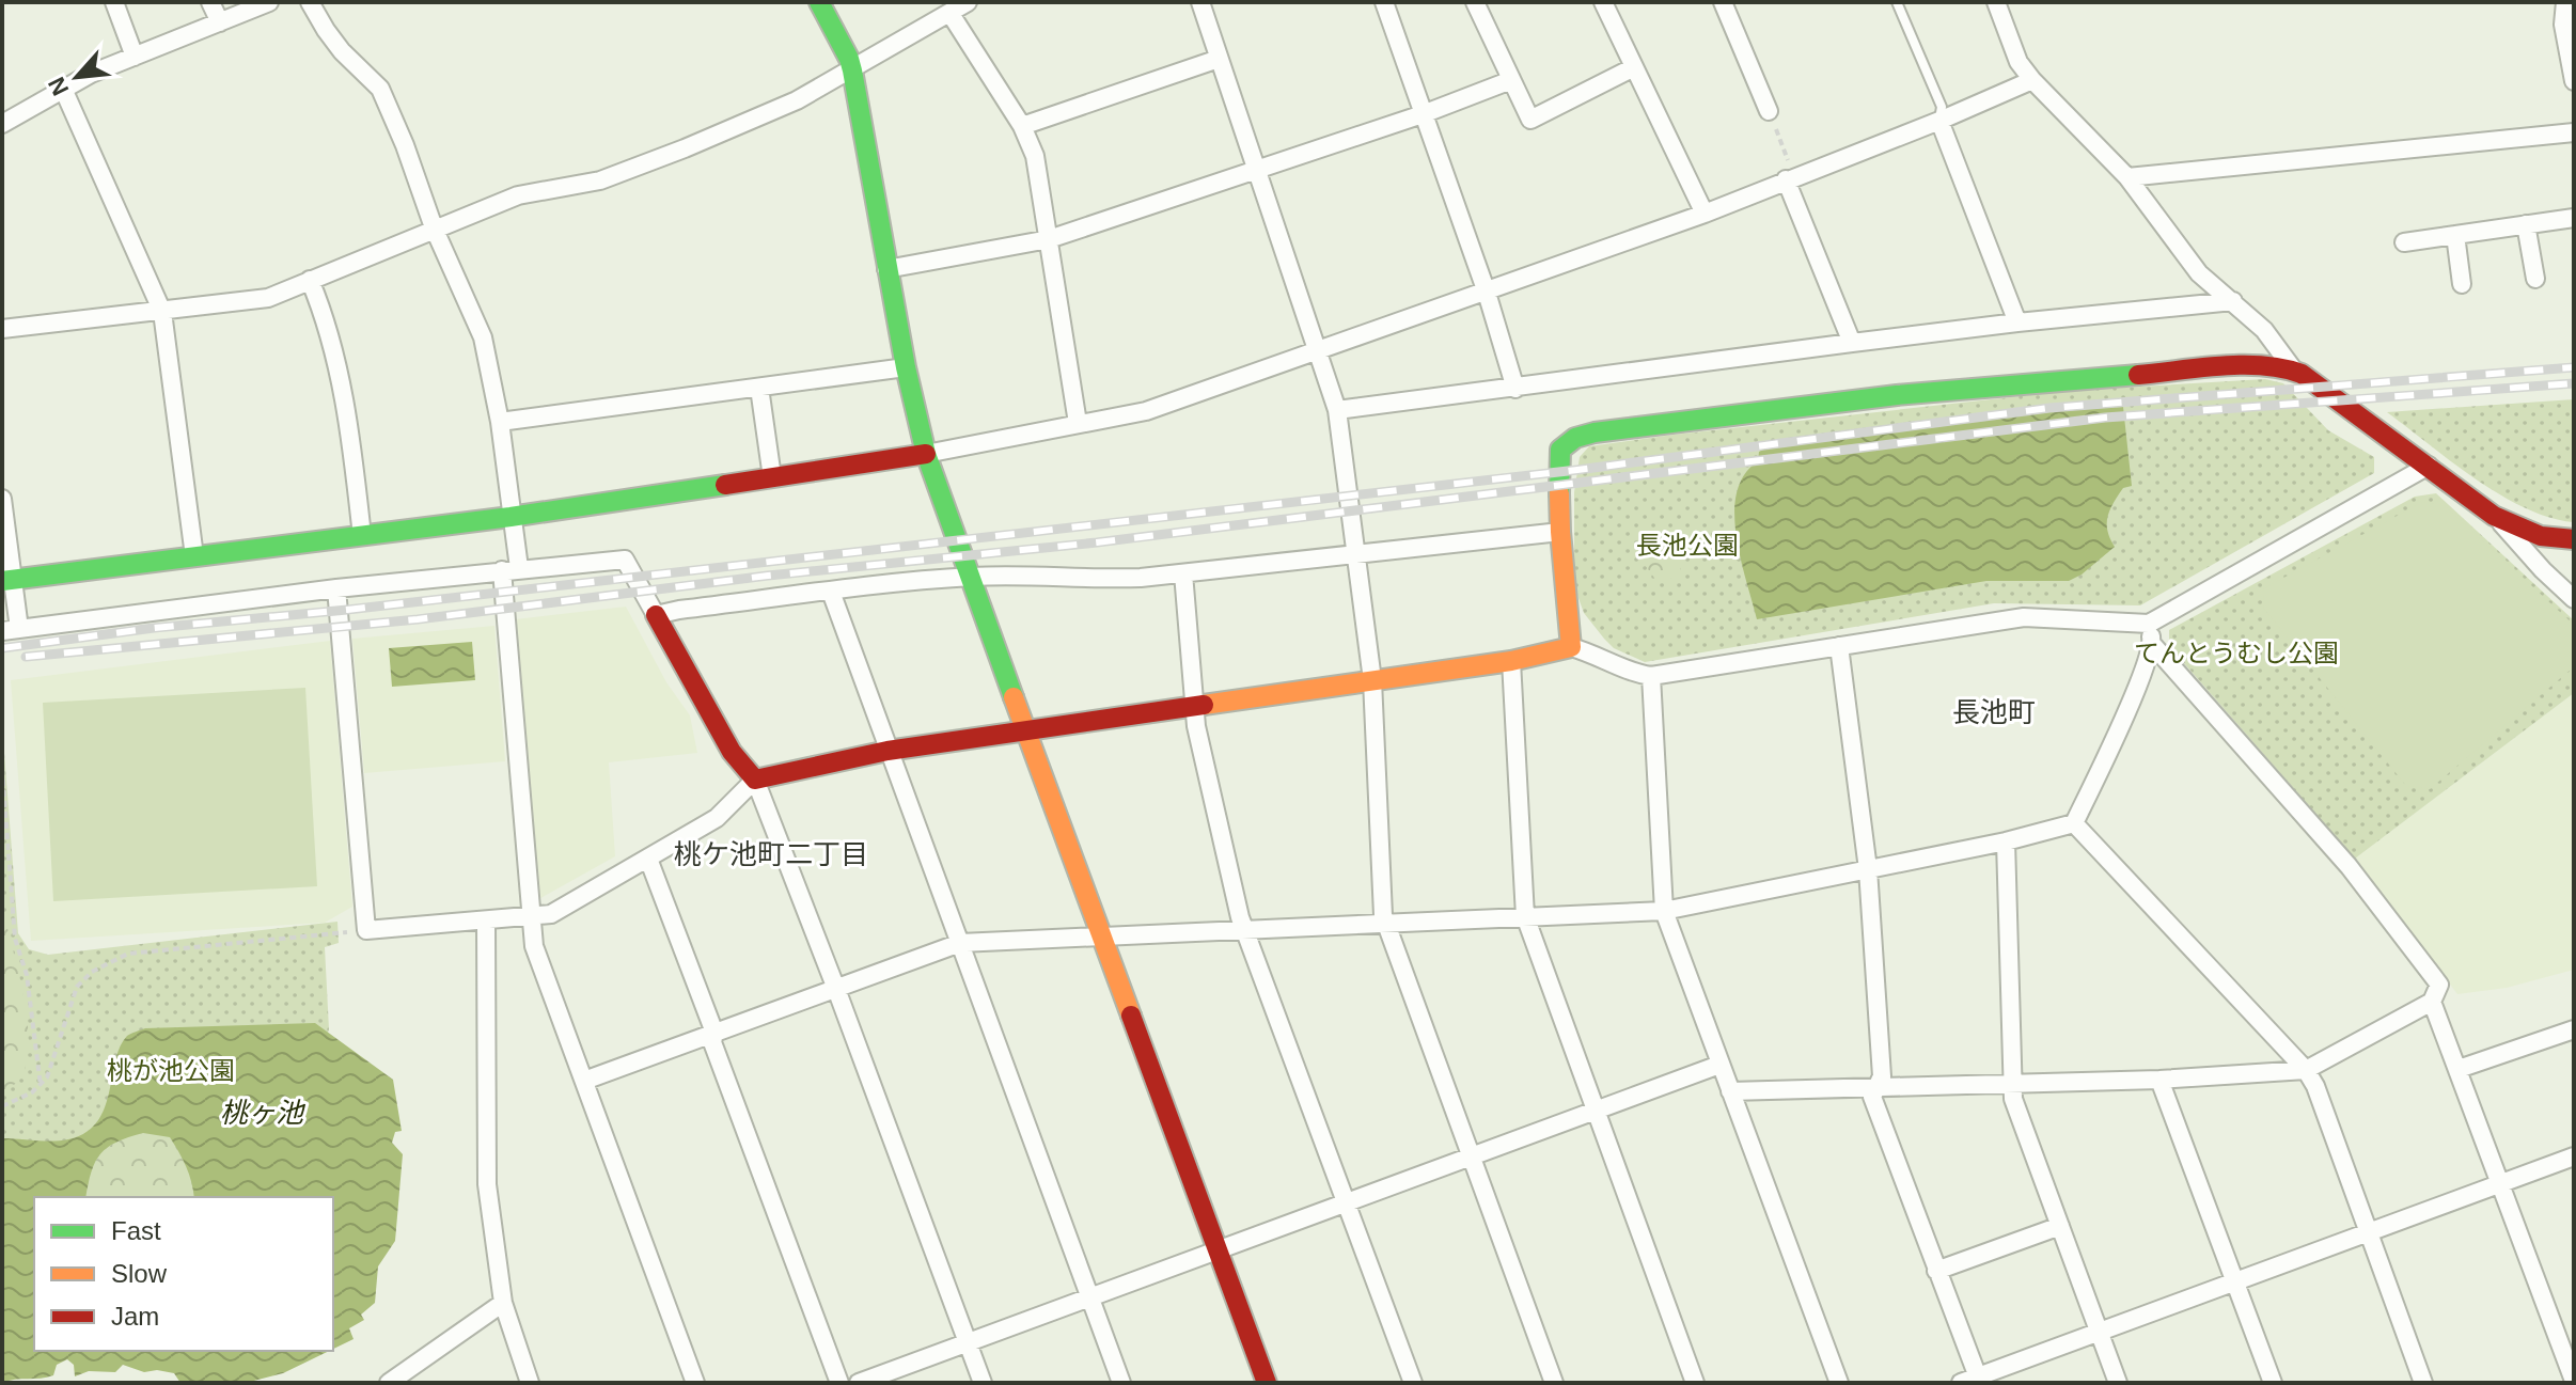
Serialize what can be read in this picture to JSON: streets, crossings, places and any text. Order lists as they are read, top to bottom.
{
  "districts": ["長池町", "桃ケ池町二丁目"],
  "water": ["桃ヶ池"],
  "parks": ["長池公園", "てんとうむし公園", "桃が池公園"],
  "legend": ["Fast", "Slow", "Jam"],
  "north": "bottom left"
}
